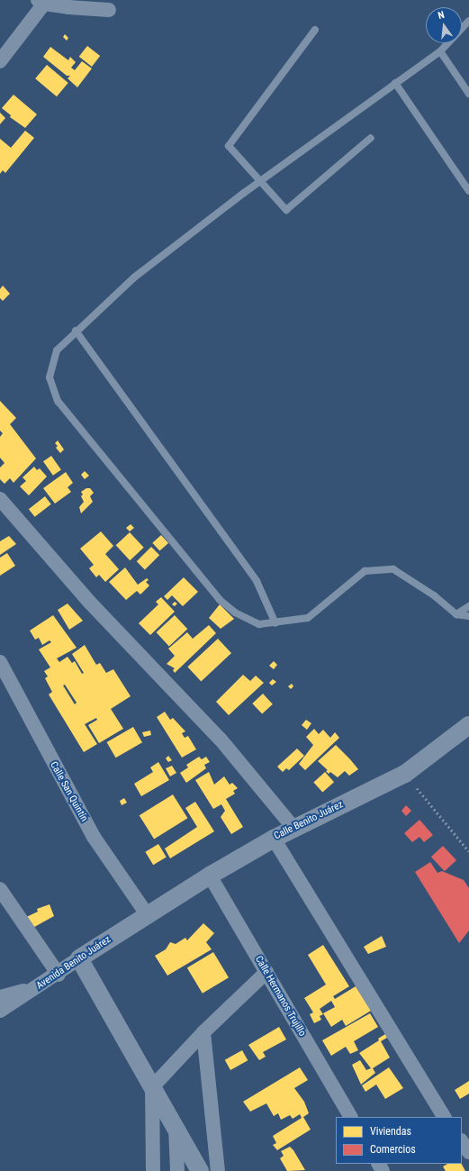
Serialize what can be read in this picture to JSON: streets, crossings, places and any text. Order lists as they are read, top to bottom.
{
  "streets": {
    "street": [
      "Calle San Quintín",
      "Calle Benito Juárez",
      "Avenida Benito Juárez",
      "Calle Hermanos Trujillo"
    ]
  },
  "crossings": [
    ["Calle San Quintín", "Calle Benito Juárez"],
    ["Calle San Quintín", "Avenida Benito Juárez"],
    ["Calle Benito Juárez", "Avenida Benito Juárez"],
    ["Calle Benito Juárez", "Calle Hermanos Trujillo"]
  ],
  "legend": ["Viviendas", "Comercios"],
  "north": "top"
}
